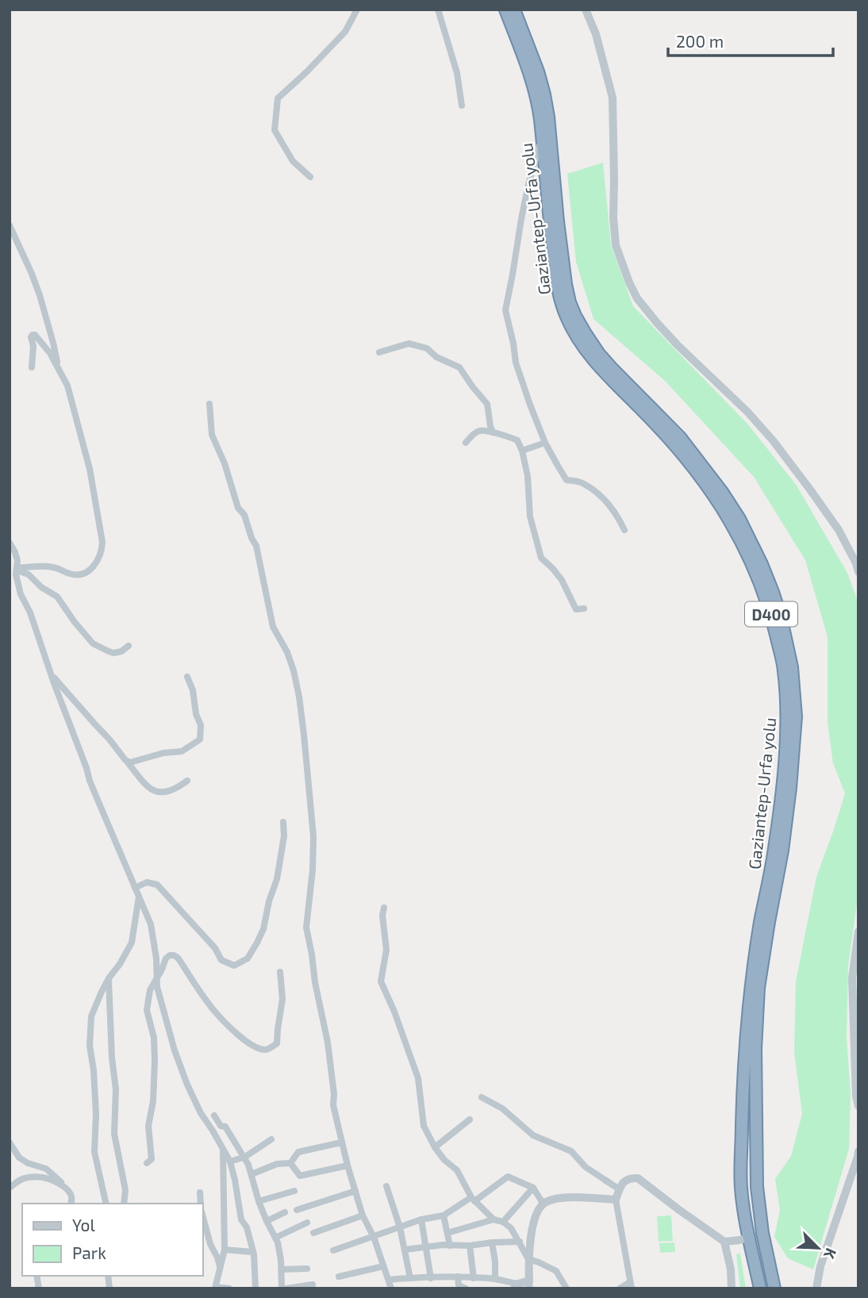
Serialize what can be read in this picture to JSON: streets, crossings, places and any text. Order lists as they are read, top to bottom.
{
  "streets": {
    "highway": ["Gaziantep-Urfa yolu", "D400"]
  },
  "legend": ["Yol", "Park"],
  "scale_bar": "200 m",
  "north": "bottom right"
}
